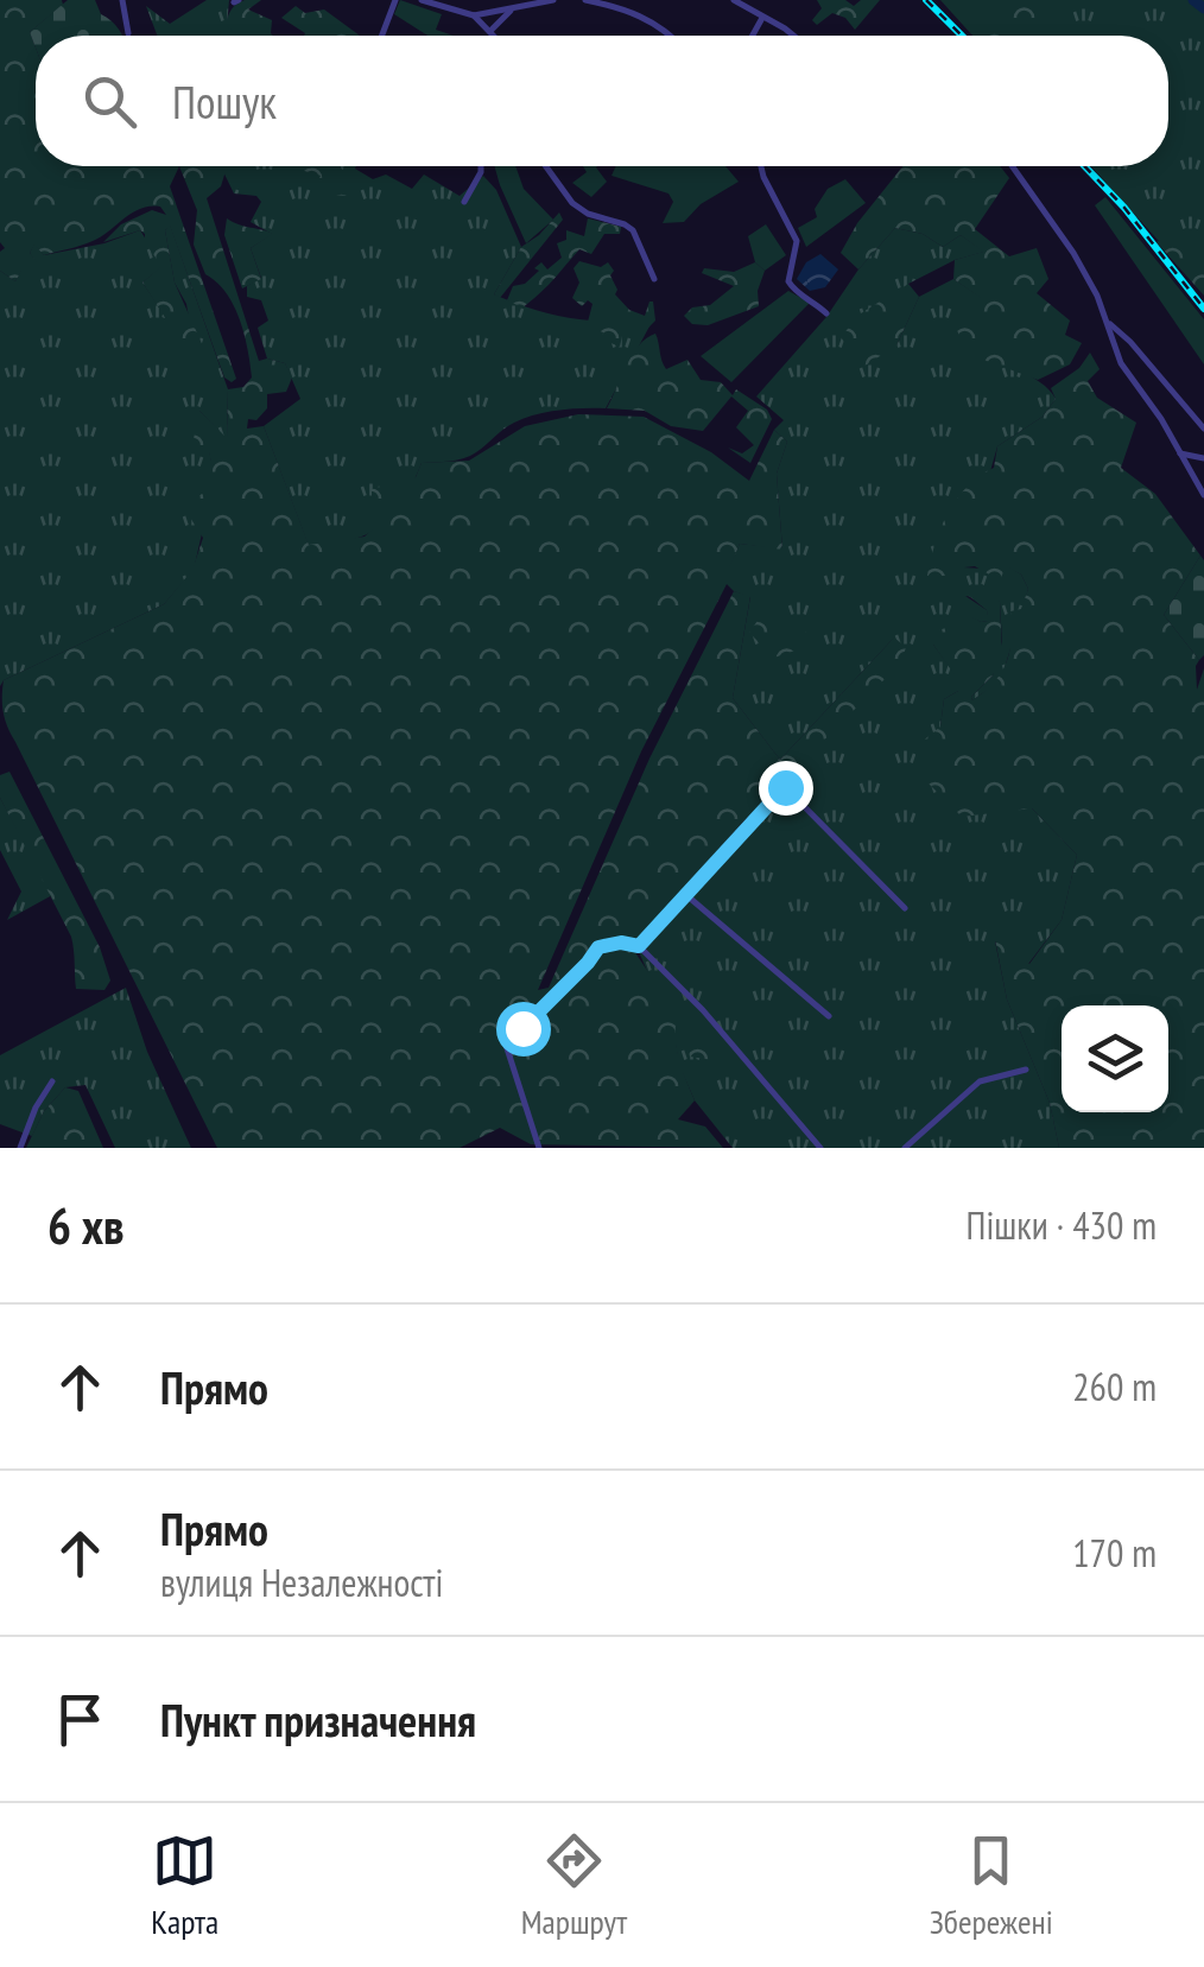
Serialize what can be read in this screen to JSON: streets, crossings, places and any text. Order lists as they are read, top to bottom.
{
  "page": {
    "search": "Пошук",
    "heading": ["6 хв", "Пішки · 430 m"],
    "list": [
      ["Прямо", "260 m"],
      ["Прямо", "вулиця Незалежності", "170 m"],
      "Пункт призначення"
    ],
    "nav": ["Карта", "Маршрут", "Збережені"]
  }
}
